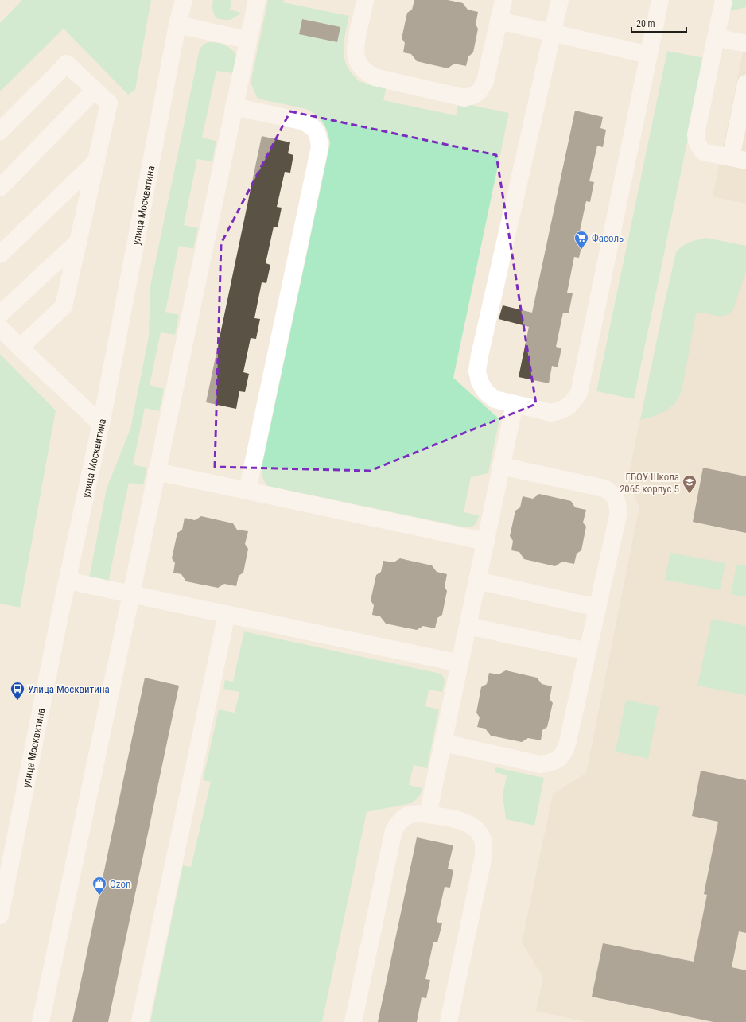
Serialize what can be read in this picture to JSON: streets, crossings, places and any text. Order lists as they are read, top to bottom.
{
  "streets": {
    "street": ["улица Москвитина"]
  },
  "places": {
    "supermarket": ["Фасоль"],
    "school or university": ["ГБОУ Школа 2065 корпус 5"],
    "bus stop": ["Улица Москвитина"],
    "shop": ["Ozon"]
  },
  "scale_bar": "20 m"
}
